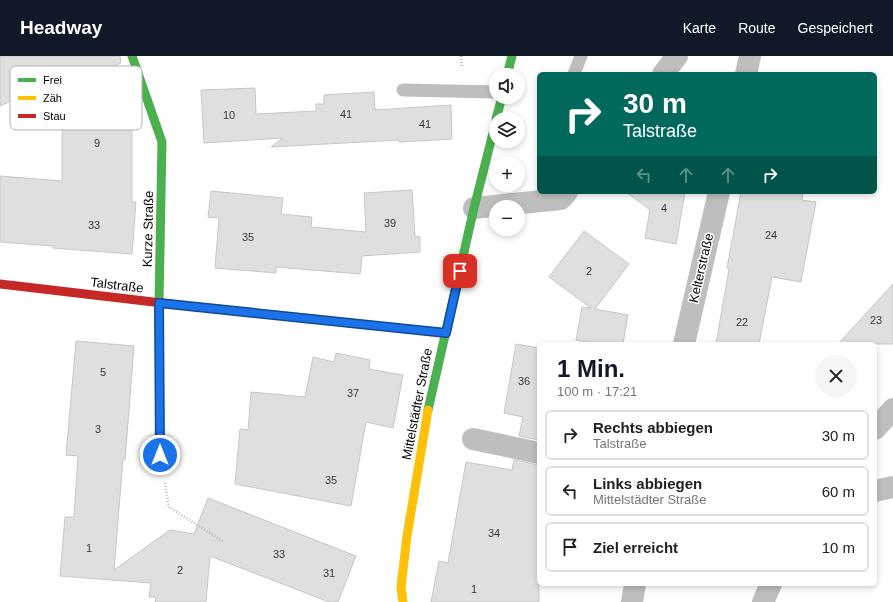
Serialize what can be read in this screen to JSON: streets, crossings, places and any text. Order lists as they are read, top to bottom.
{
  "streets": {
    "street": [
      "Kurze Straße",
      "Kelterstraße",
      "Talstraße",
      "Mittelstädter Straße"
    ]
  },
  "crossings": [
    ["Kurze Straße", "Talstraße"],
    ["Talstraße", "Mittelstädter Straße"]
  ],
  "house_numbers": [
    "41",
    "10",
    "41",
    "9",
    "4",
    "39",
    "33",
    "24",
    "35",
    "2",
    "23",
    "22",
    "5",
    "36",
    "37",
    "3",
    "35",
    "34",
    "1",
    "33",
    "2",
    "31",
    "1"
  ],
  "legend": ["Frei", "Zäh", "Stau"],
  "page": {
    "header": "Headway",
    "nav": ["Karte", "Route", "Gespeichert"],
    "map_buttons": ["+", "−"],
    "turn": ["30 m", "Talstraße"],
    "heading": ["1 Min.", "100 m · 17:21"],
    "list": [
      {
        "name": "Rechts abbiegen",
        "note": "Talstraße",
        "value": "30 m"
      },
      {
        "name": "Links abbiegen",
        "note": "Mittelstädter Straße",
        "value": "60 m"
      },
      {
        "name": "Ziel erreicht",
        "value": "10 m"
      }
    ]
  }
}
